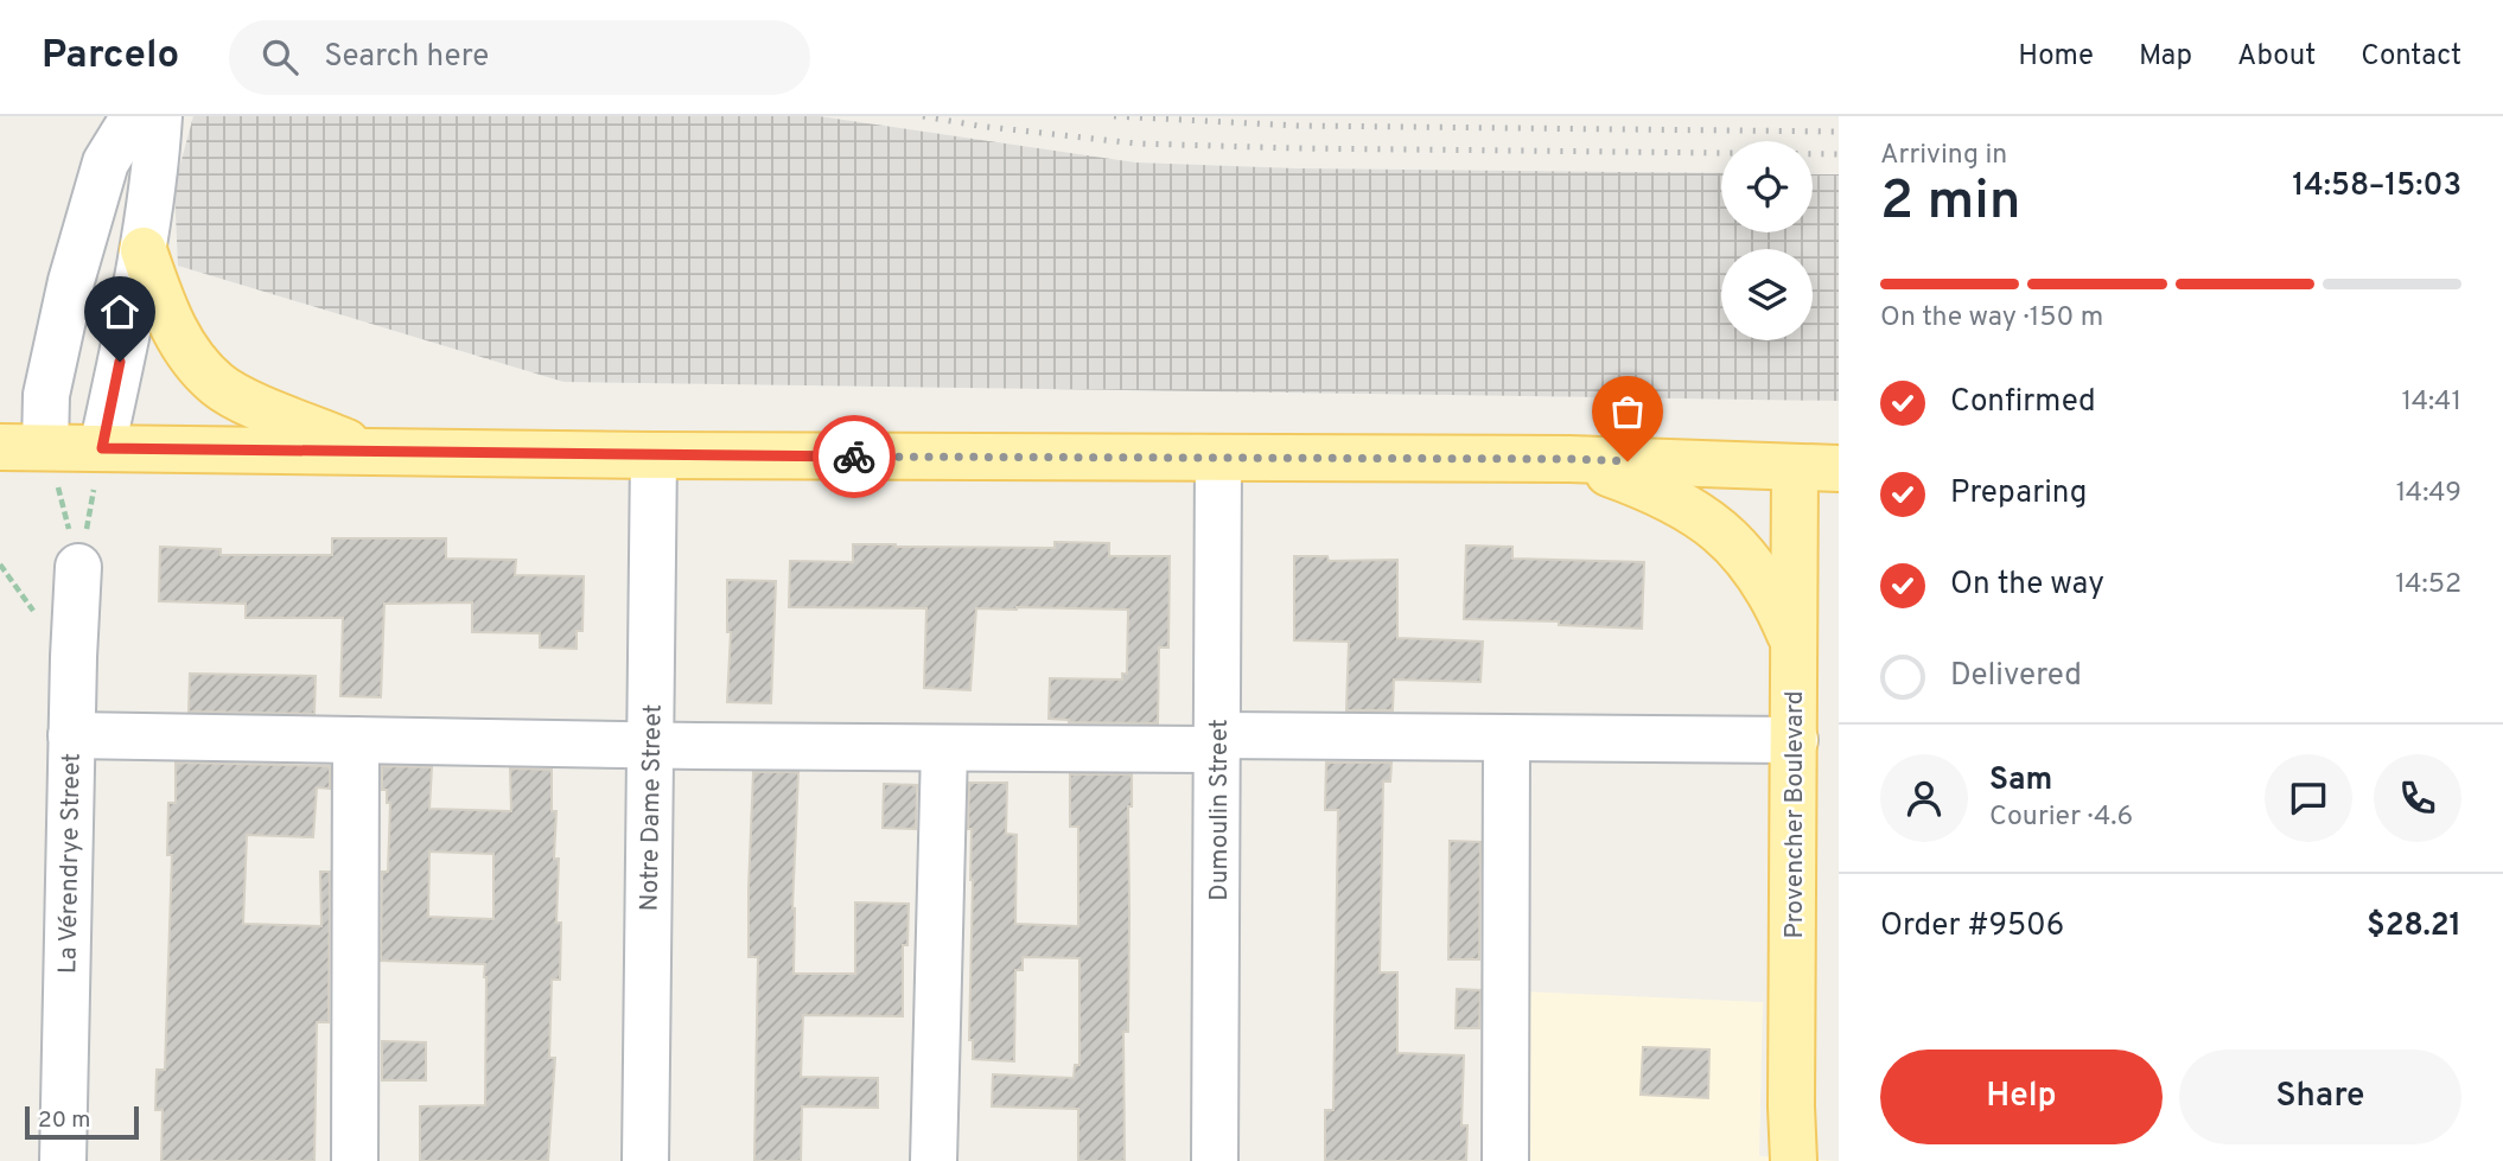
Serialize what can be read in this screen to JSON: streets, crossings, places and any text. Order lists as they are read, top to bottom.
{
  "streets": {
    "main road": ["Provencher Boulevard"],
    "street": ["Notre Dame Street", "Dumoulin Street", "La Vérendrye Street"]
  },
  "scale_bar": "20 m",
  "page": {
    "header": "Parcelo",
    "search": "Search here",
    "nav": [
      "Home",
      "Map",
      "About",
      "Contact"
    ],
    "heading": ["2 min", "Arriving in", "14:58–15:03"],
    "panel": [
      "Sam",
      "Courier · 4.6",
      "Order #9506",
      "$28.21"
    ],
    "bar": "On the way · 150 m",
    "list": [
      ["Confirmed", "14:41"],
      ["Preparing", "14:49"],
      ["On the way", "14:52"],
      "Delivered"
    ],
    "buttons": ["Help", "Share"],
    "scale": "20 m"
  }
}
